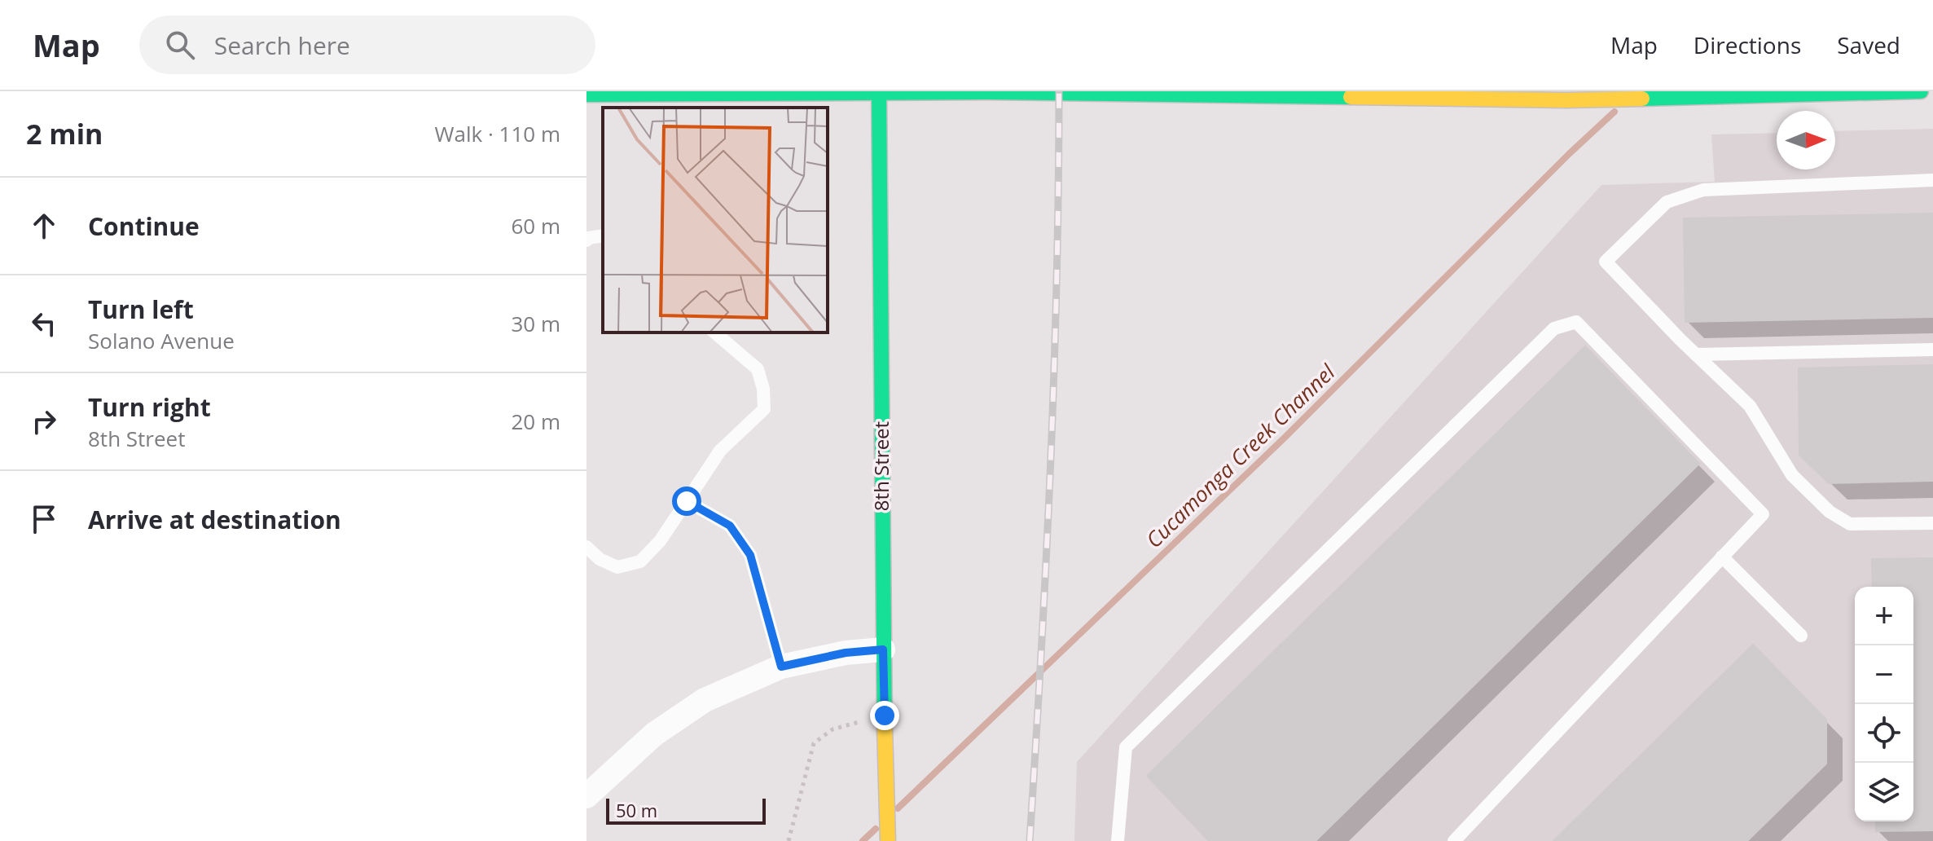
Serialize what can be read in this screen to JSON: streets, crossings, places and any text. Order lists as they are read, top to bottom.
{
  "streets": {
    "main road": ["8th Street"]
  },
  "water": ["Cucamonga Creek Channel"],
  "scale_bar": "50 m",
  "north": "right",
  "page": {
    "header": "Map",
    "search": "Search here",
    "nav": ["Map", "Directions", "Saved"],
    "heading": ["2 min", "Walk · 110 m"],
    "list": [
      ["Continue", "60 m"],
      ["Turn left", "Solano Avenue", "30 m"],
      ["Turn right", "8th Street", "20 m"],
      "Arrive at destination"
    ],
    "map_buttons": ["+", "−"],
    "scale": "50 m"
  }
}
